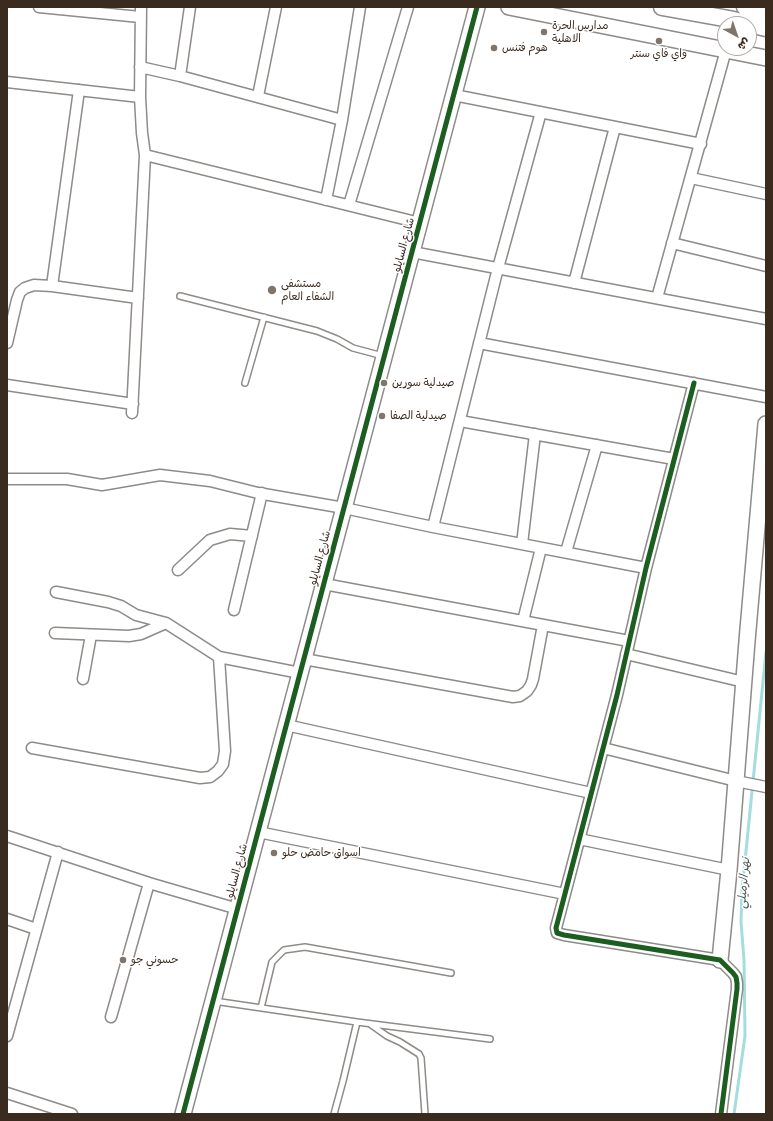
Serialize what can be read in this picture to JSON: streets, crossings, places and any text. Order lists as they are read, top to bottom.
{
  "streets": {
    "street": ["شارع السايلو"]
  },
  "water": ["نهر الرميلي"],
  "places": [
    "مدارس الحرة الاهلية",
    "واي فاي سنتر",
    "هوم فتنس",
    "مستشفى الشفاء العام",
    "صيدلية سورين",
    "صيدلية الصفا",
    "اسواق حامض حلو",
    "حسوني جو"
  ],
  "north": "bottom right"
}
